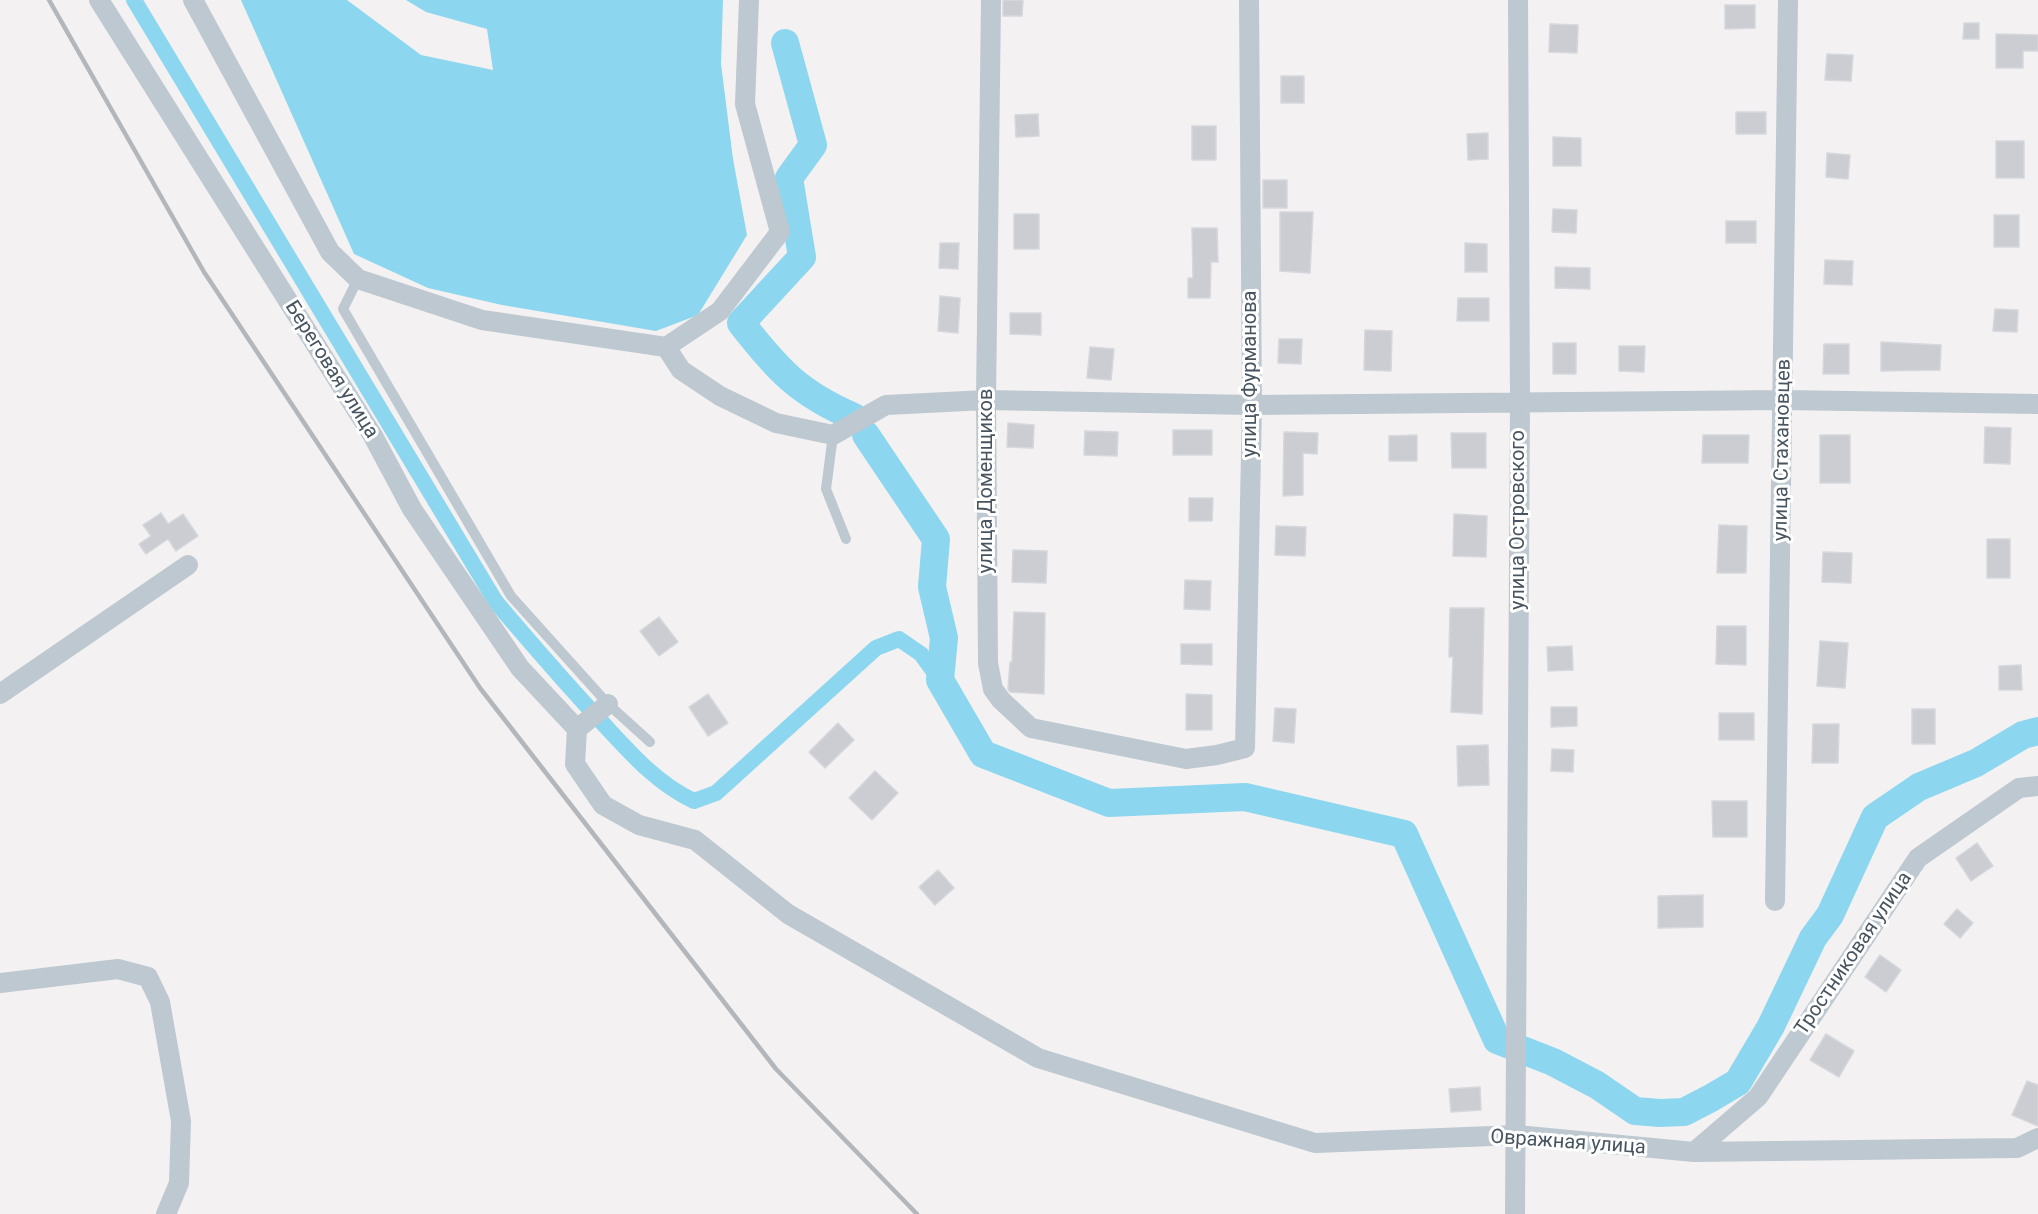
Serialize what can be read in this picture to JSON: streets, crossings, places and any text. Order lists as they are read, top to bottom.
{
  "streets": {
    "street": [
      "Береговая улица",
      "улица Фурманова",
      "улица Стахановцев",
      "улица Доменщиков",
      "улица Островского",
      "Тростниковая улица",
      "Овражная улица"
    ]
  },
  "crossings": [
    ["Береговая улица", "Овражная улица"],
    ["улица Фурманова", "улица Доменщиков"],
    ["улица Островского", "Овражная улица"],
    ["Тростниковая улица", "Овражная улица"]
  ]
}
